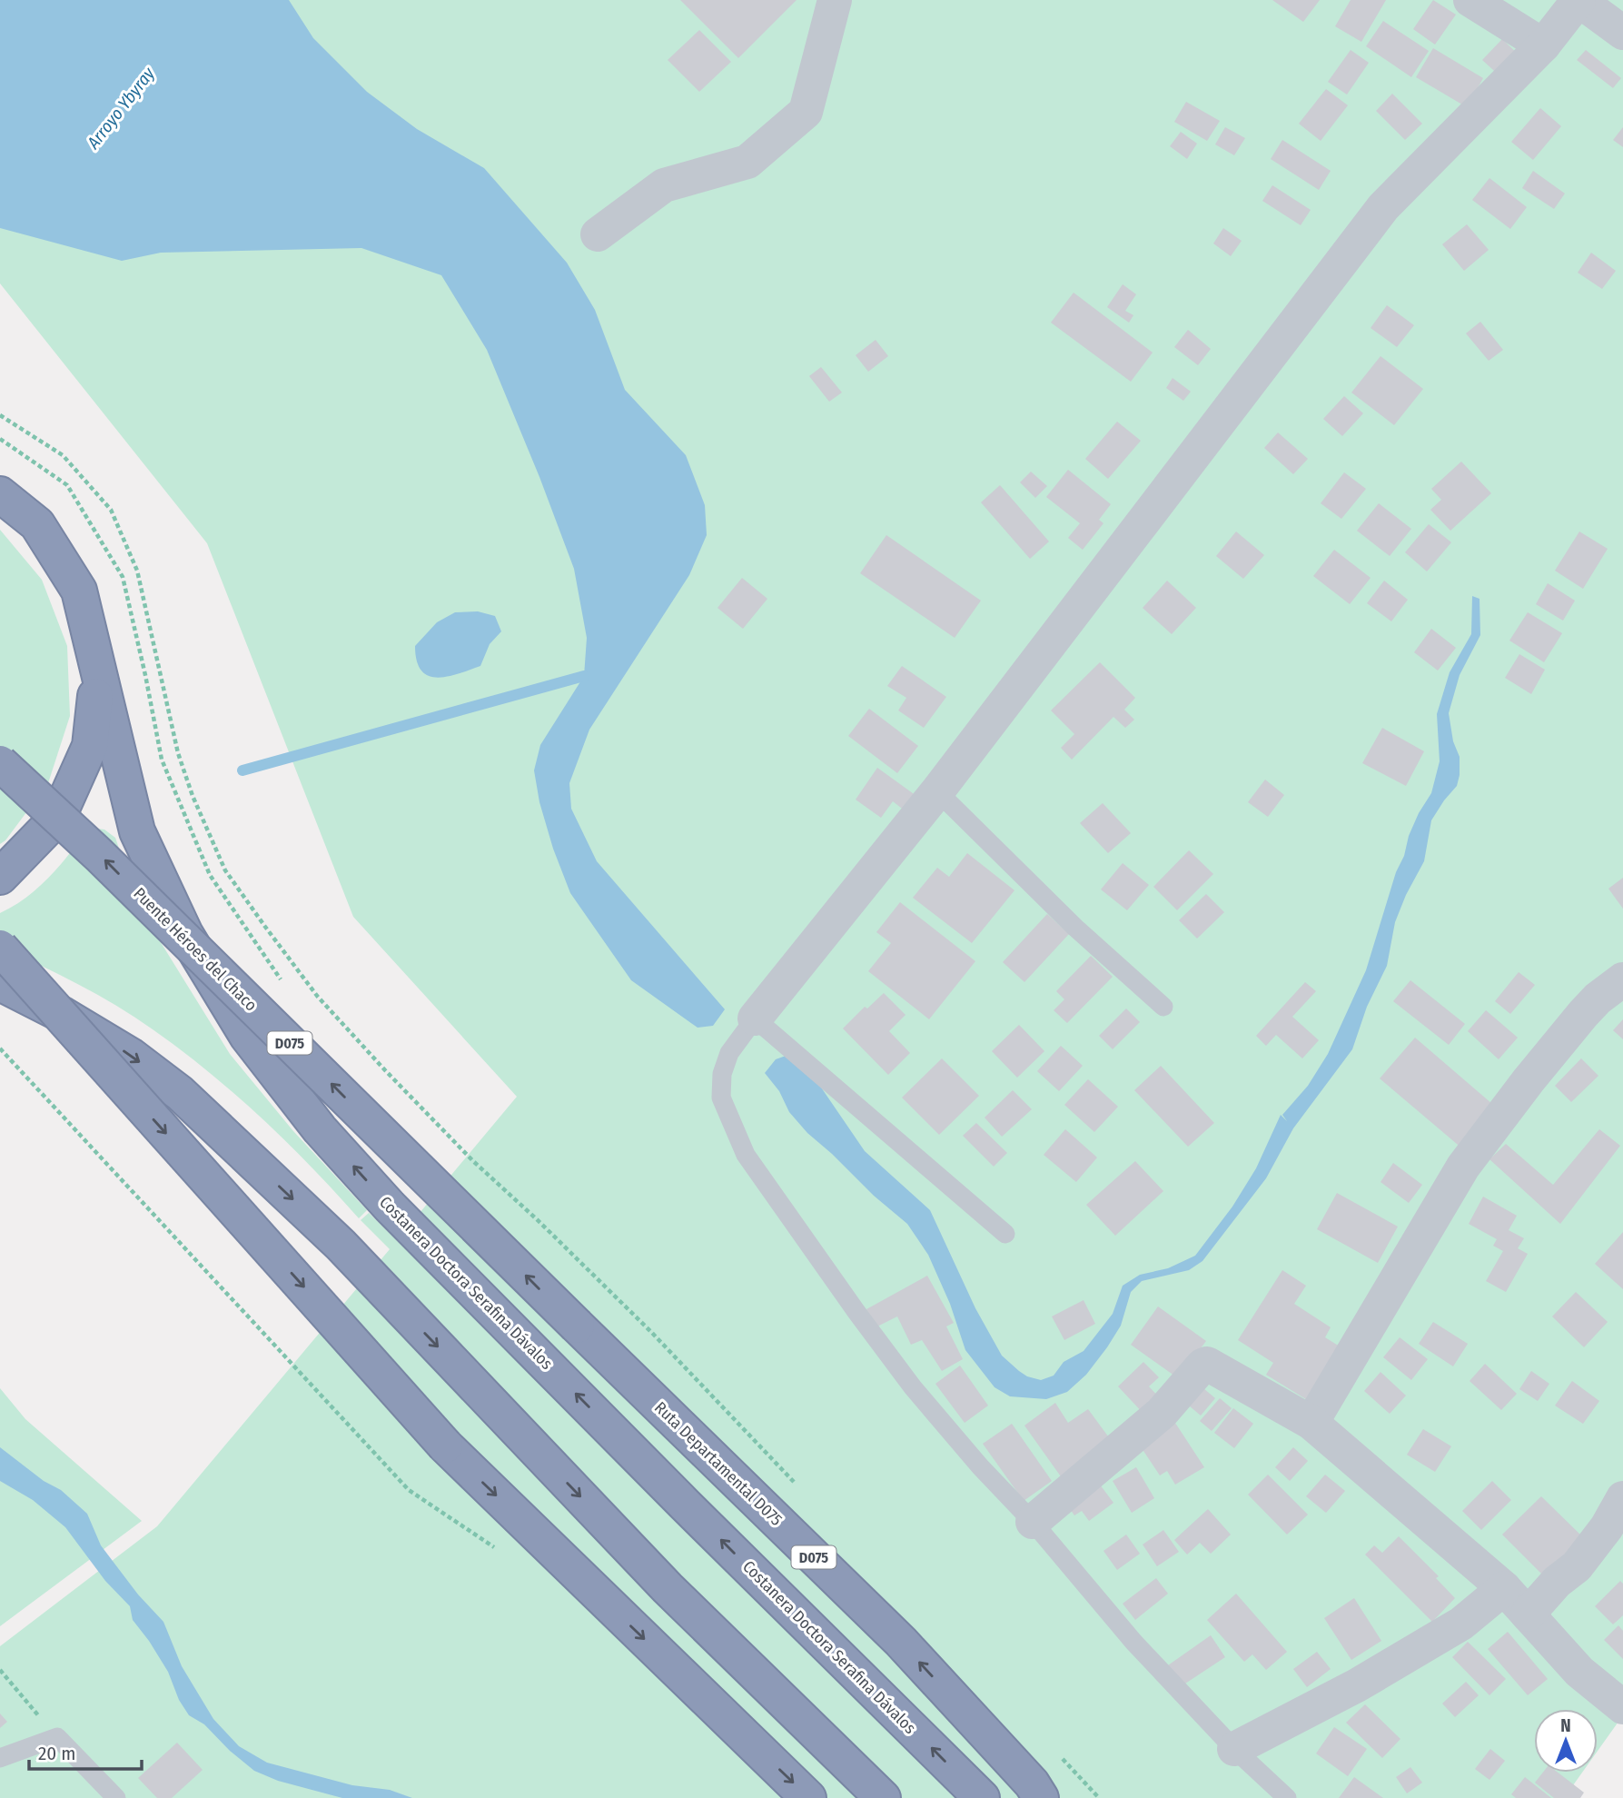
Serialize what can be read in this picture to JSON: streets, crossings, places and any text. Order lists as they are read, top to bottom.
{
  "streets": {
    "highway": [
      "Puente Héroes del Chaco",
      "D075",
      "Costanera Doctora Serafina Dávalos",
      "Ruta Departamental D075"
    ]
  },
  "crossings": [
    ["Puente Héroes del Chaco", "Ruta Departamental D075"]
  ],
  "water": ["Arroyo Ybyray"],
  "scale_bar": "20 m",
  "north": "top"
}
